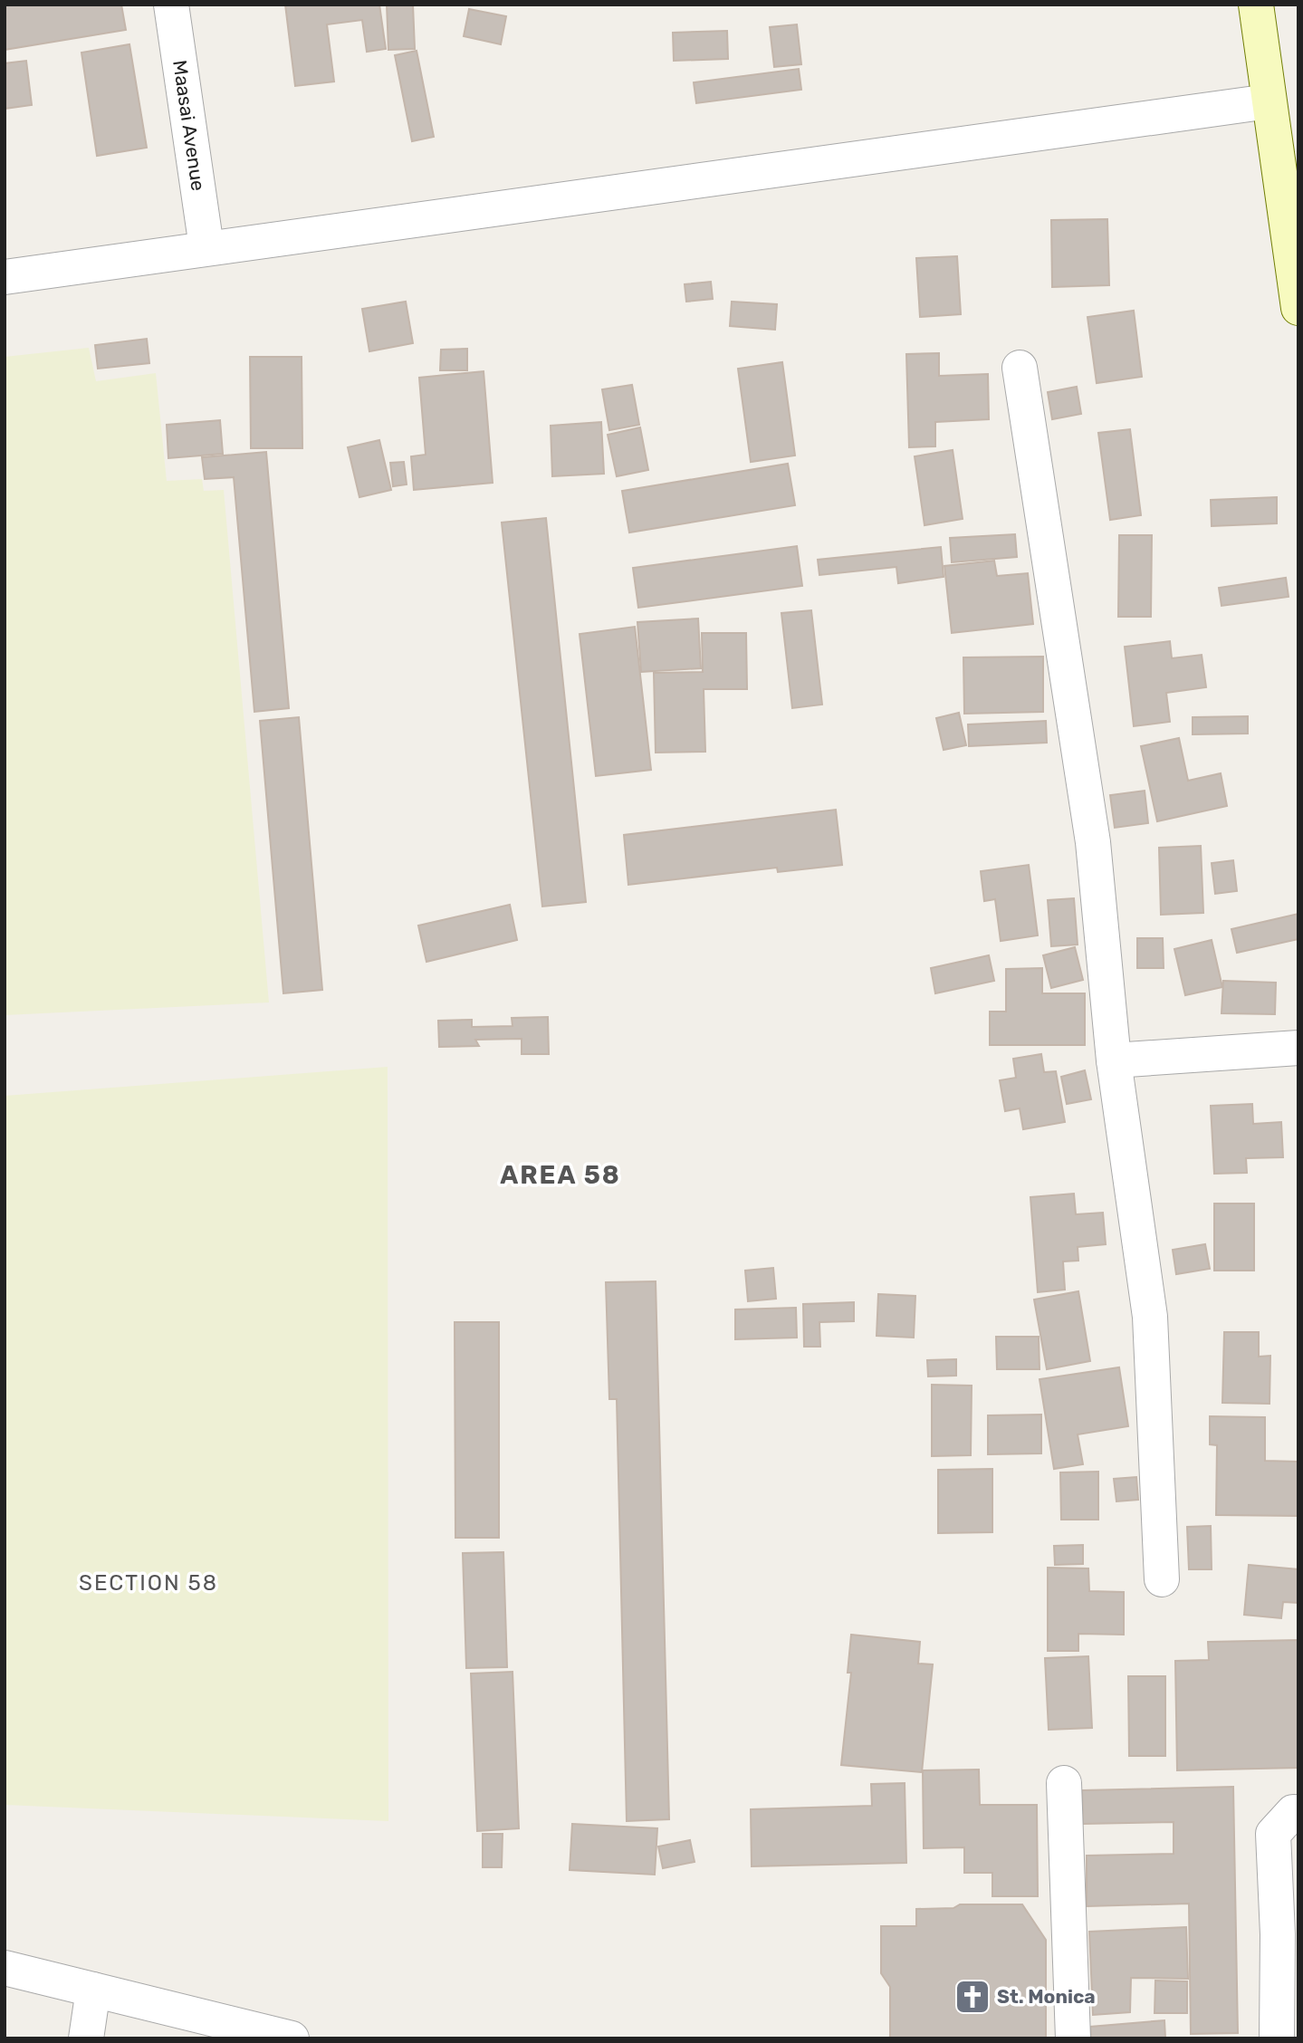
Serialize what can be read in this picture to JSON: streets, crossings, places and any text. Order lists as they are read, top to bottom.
{
  "streets": {
    "street": ["Maasai Avenue"]
  },
  "districts": ["AREA 58", "SECTION 58"],
  "places": {
    "church": ["St. Monica"]
  }
}
